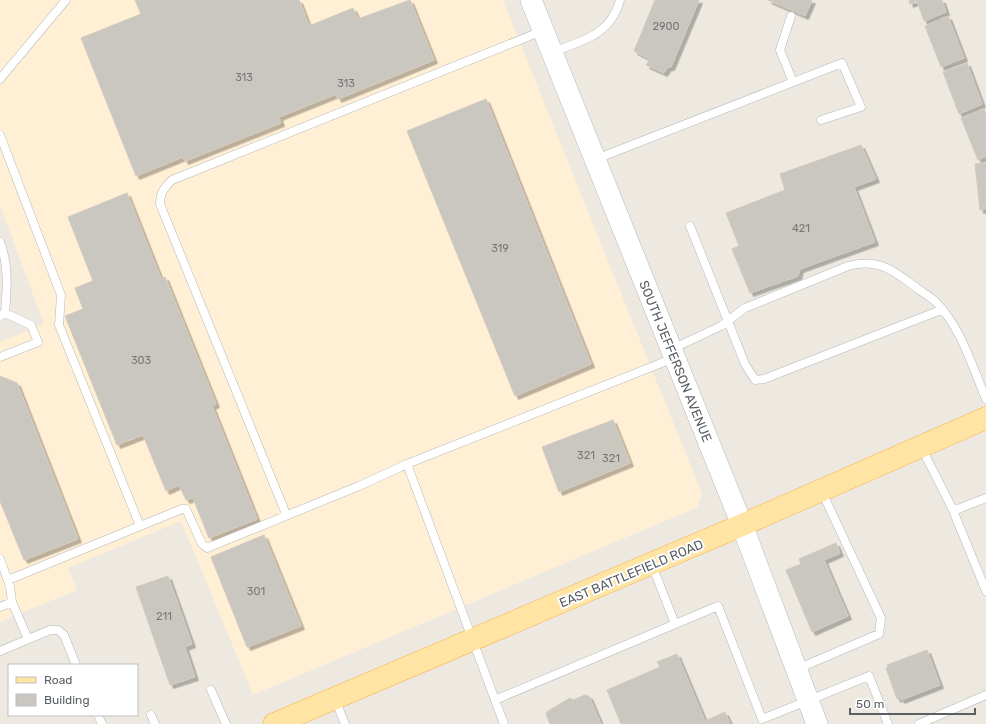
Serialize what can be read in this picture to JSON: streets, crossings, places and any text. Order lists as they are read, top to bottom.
{
  "streets": {
    "main road": ["EAST BATTLEFIELD ROAD"],
    "street": ["SOUTH JEFFERSON AVENUE"]
  },
  "crossings": [
    ["SOUTH JEFFERSON AVENUE", "EAST BATTLEFIELD ROAD"]
  ],
  "house_numbers": [
    "2900",
    "313",
    "313",
    "421",
    "319",
    "303",
    "321",
    "321",
    "301",
    "211"
  ],
  "legend": ["Road", "Building"],
  "scale_bar": "50 m"
}
